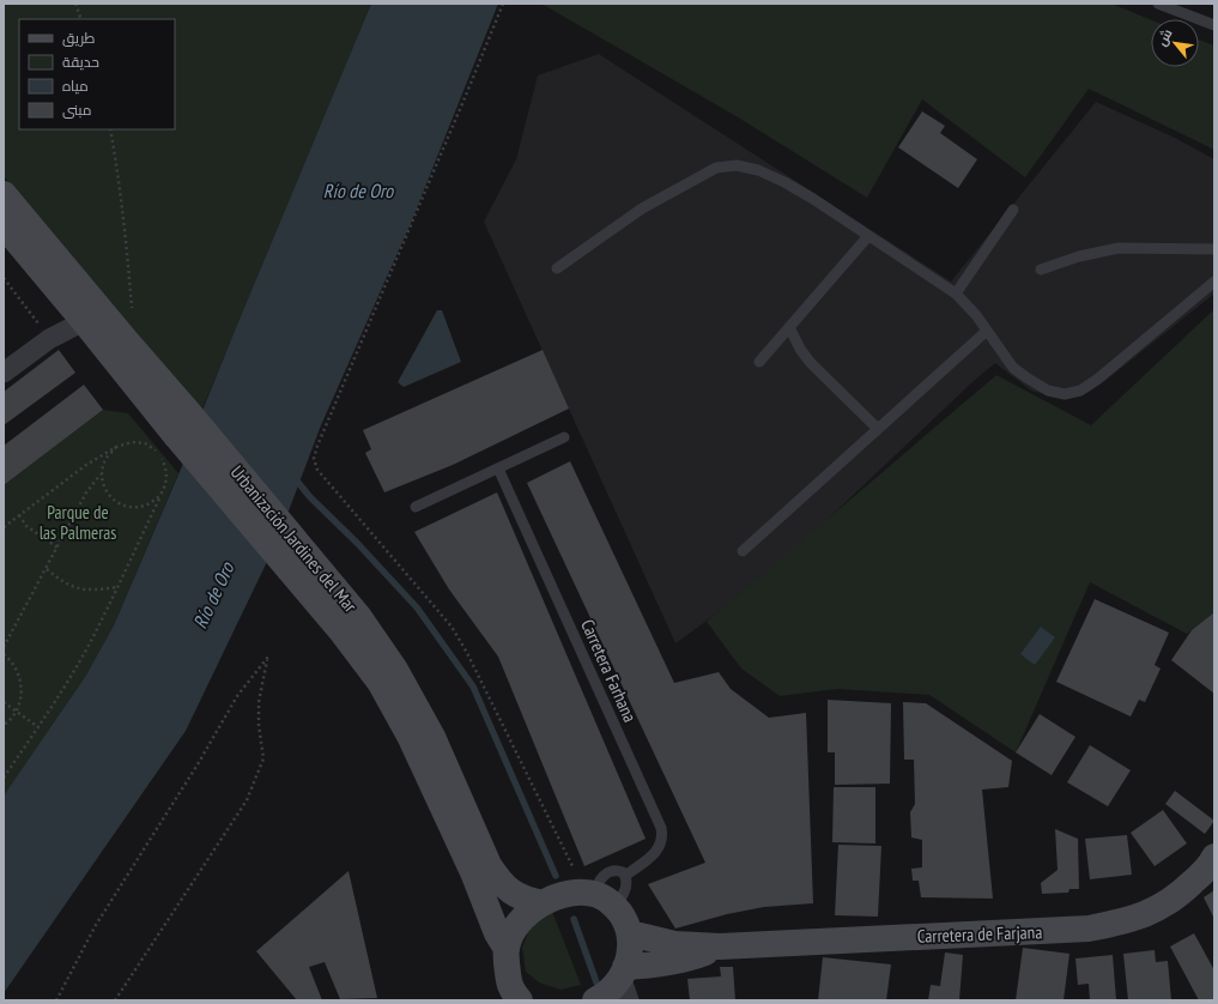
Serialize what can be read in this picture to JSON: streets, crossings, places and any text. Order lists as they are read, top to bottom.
{
  "streets": {
    "street": ["Urbanización Jardines del Mar", "Carretera de Farjana"],
    "lane": ["Carretera Farhana"]
  },
  "water": ["Río de Oro"],
  "parks": ["Parque de las Palmeras"],
  "legend": [
    "طريق",
    "حديقة",
    "مياه",
    "مبنى"
  ],
  "north": "top left"
}
